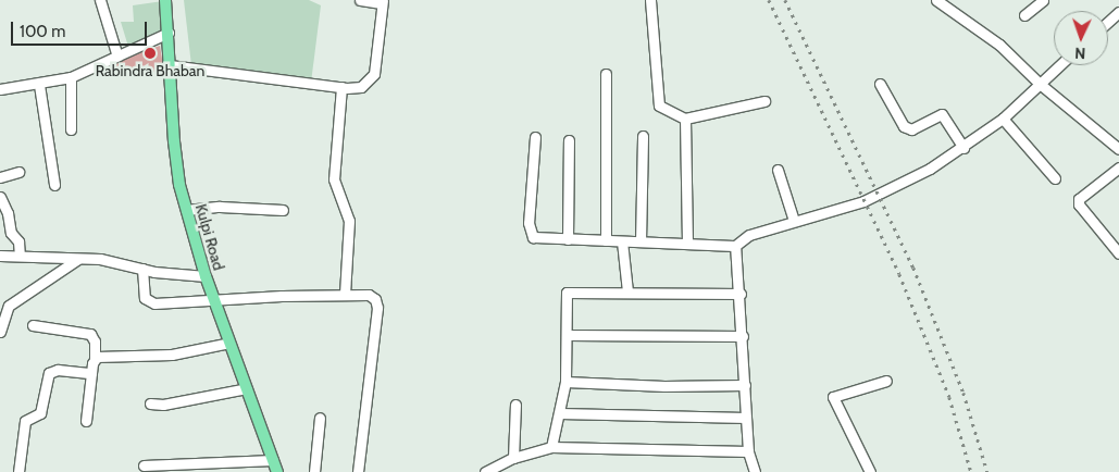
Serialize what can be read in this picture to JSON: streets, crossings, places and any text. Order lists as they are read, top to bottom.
{
  "streets": {
    "main road": ["Kulpi Road"]
  },
  "places": ["Rabindra Bhaban"],
  "scale_bar": "100 m",
  "north": "bottom"
}
